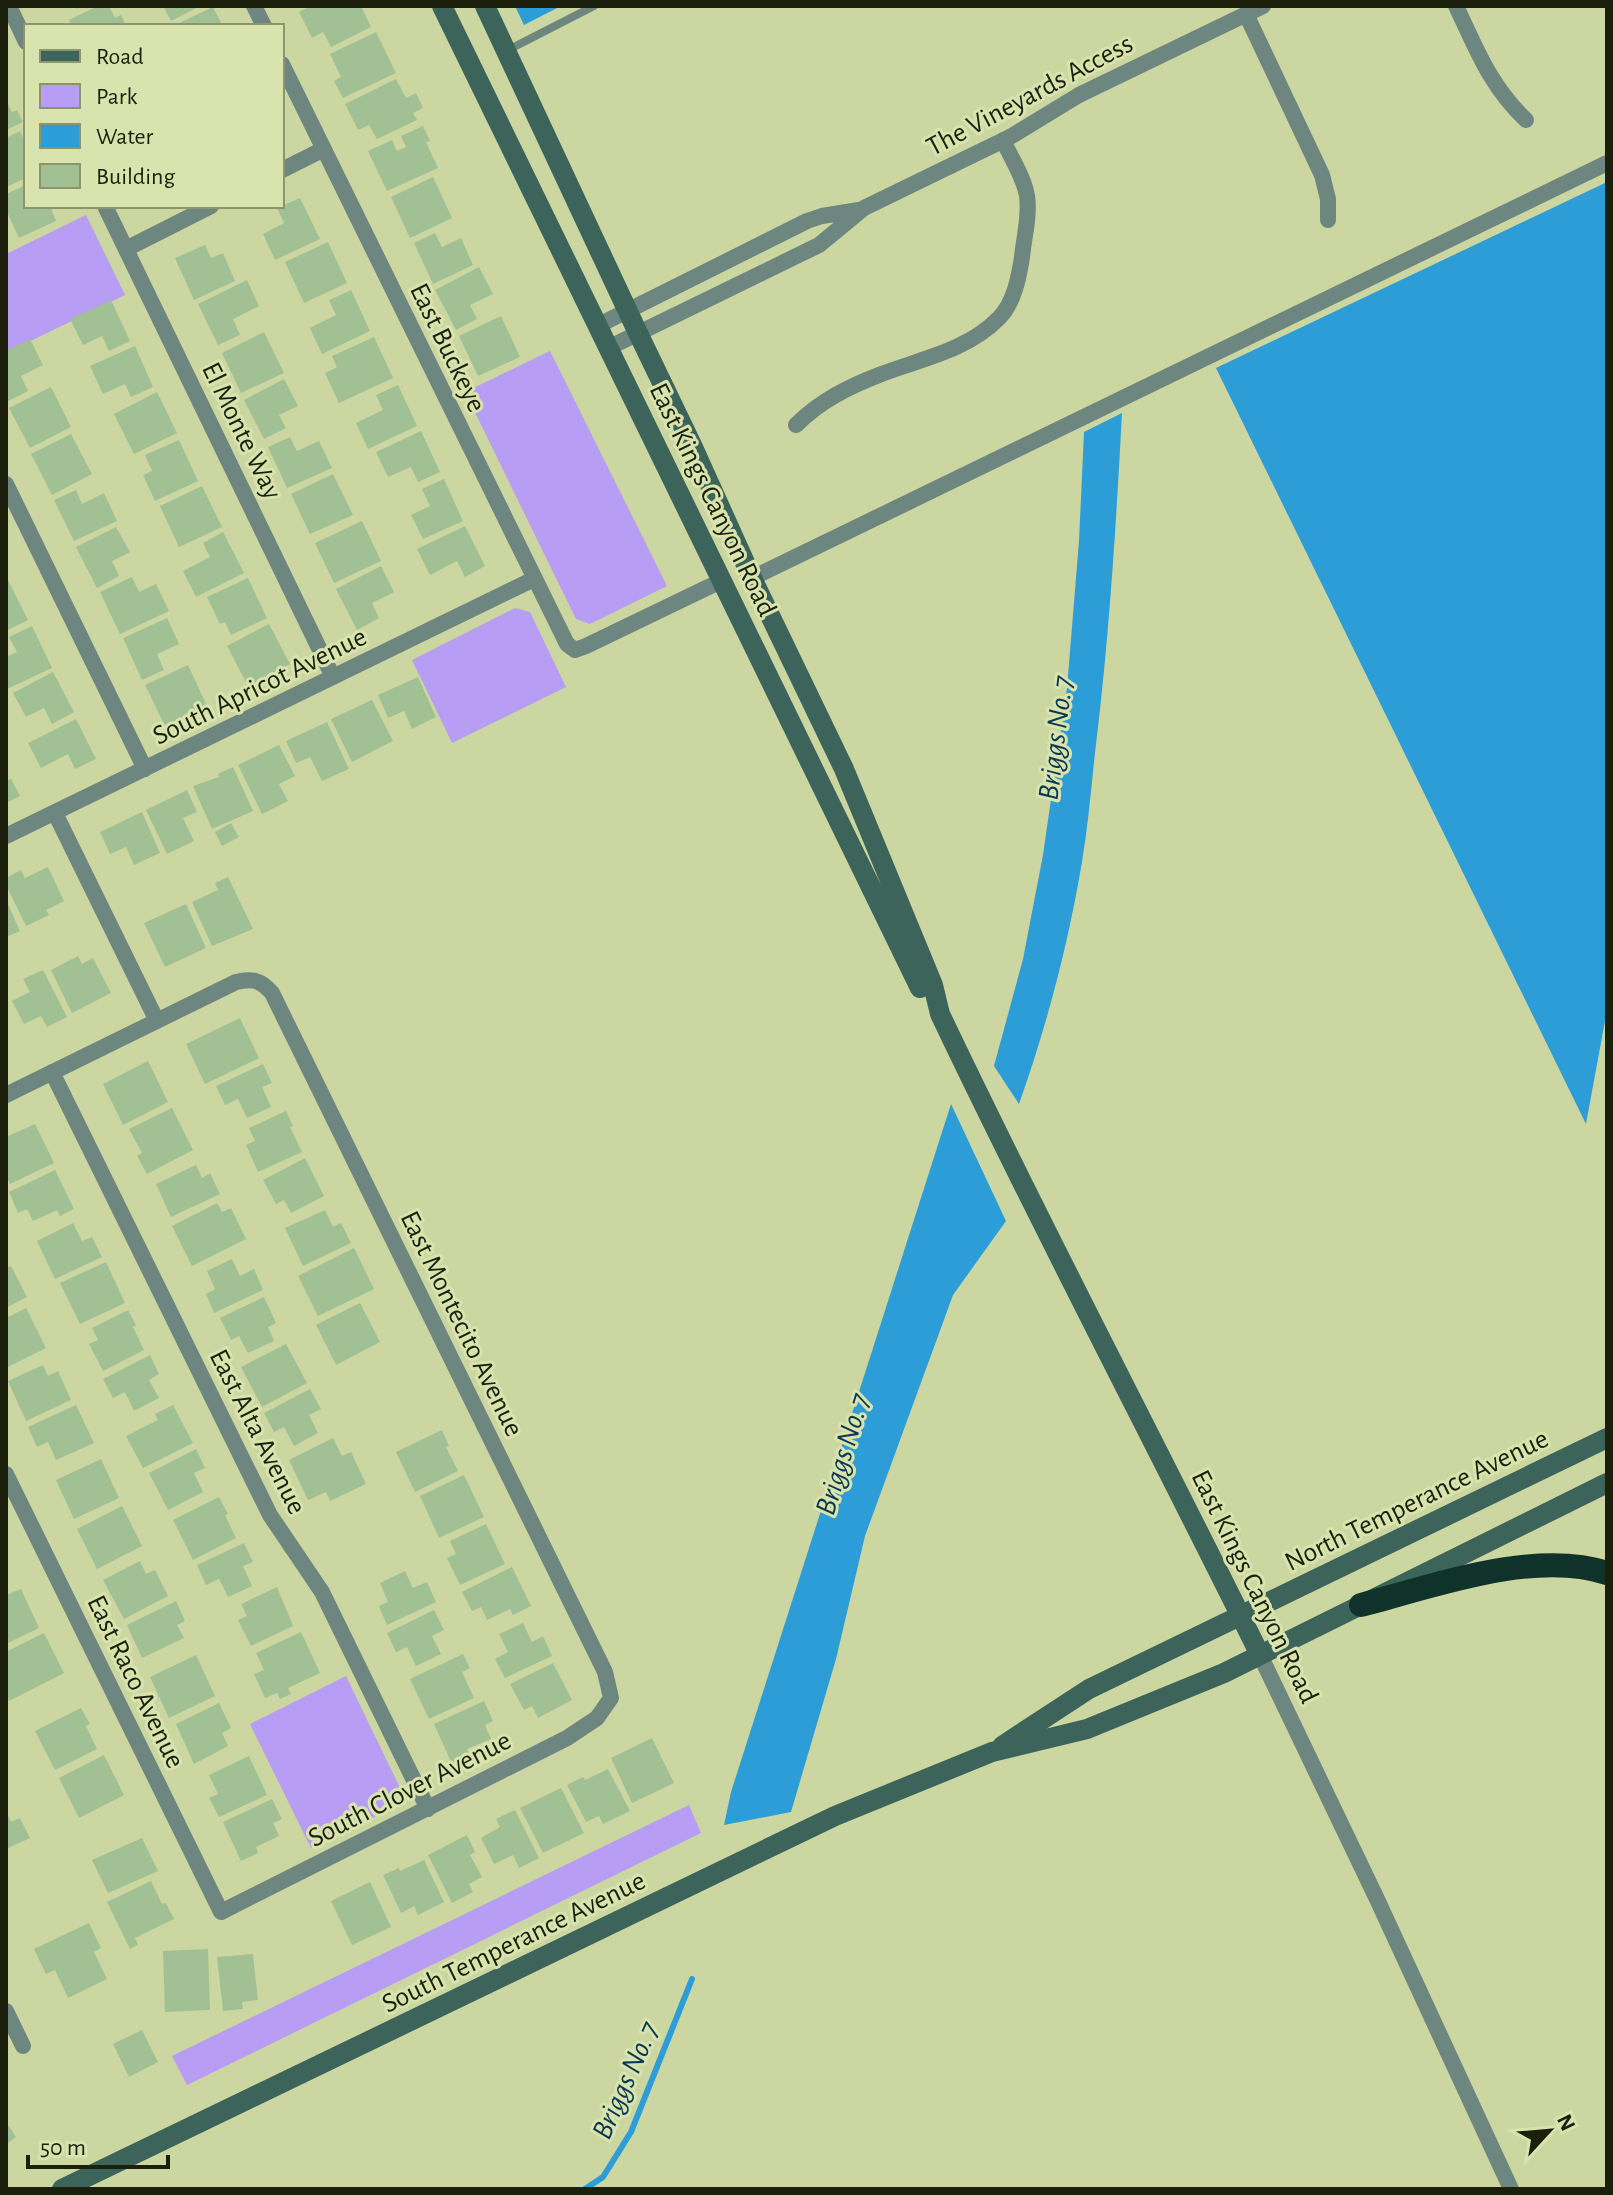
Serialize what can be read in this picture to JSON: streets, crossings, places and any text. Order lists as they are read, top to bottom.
{
  "streets": {
    "main road": ["East Kings Canyon Road", "North Temperance Avenue", "South Temperance Avenue"],
    "street": [
      "The Vineyards Access",
      "East Buckeye",
      "El Monte Way",
      "South Apricot Avenue",
      "East Montecito Avenue",
      "East Alta Avenue",
      "East Raco Avenue",
      "South Clover Avenue"
    ]
  },
  "crossings": [
    ["The Vineyards Access", "East Kings Canyon Road"],
    ["East Buckeye", "East Kings Canyon Road"],
    ["East Buckeye", "South Apricot Avenue"],
    ["El Monte Way", "South Apricot Avenue"],
    ["East Kings Canyon Road", "North Temperance Avenue"],
    ["East Kings Canyon Road", "South Temperance Avenue"],
    ["East Montecito Avenue", "South Clover Avenue"],
    ["East Alta Avenue", "South Clover Avenue"],
    ["North Temperance Avenue", "South Temperance Avenue"],
    ["East Raco Avenue", "South Clover Avenue"]
  ],
  "water": ["Briggs No. 7"],
  "legend": [
    "Road",
    "Park",
    "Water",
    "Building"
  ],
  "scale_bar": "50 m",
  "north": "top right"
}
